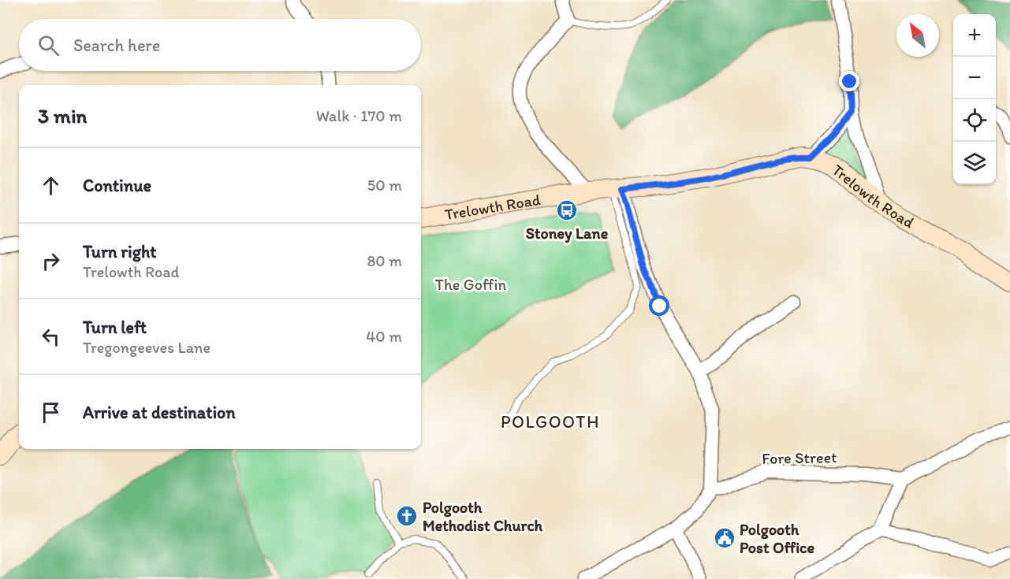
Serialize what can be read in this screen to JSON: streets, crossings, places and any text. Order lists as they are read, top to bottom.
{
  "streets": {
    "street": ["Trelowth Road", "Fore Street"]
  },
  "districts": ["POLGOOTH"],
  "parks": ["The Goffin"],
  "places": {
    "bus stop": ["Stoney Lane"],
    "church": ["Polgooth Methodist Church"],
    "public building": ["Polgooth Post Office"]
  },
  "north": "top left",
  "page": {
    "map_buttons": ["+", "−"],
    "search": "Search here",
    "heading": ["3 min", "Walk · 170 m"],
    "list": [
      ["Continue", "50 m"],
      ["Turn right", "Trelowth Road", "80 m"],
      ["Turn left", "Tregongeeves Lane", "40 m"],
      "Arrive at destination"
    ]
  }
}
